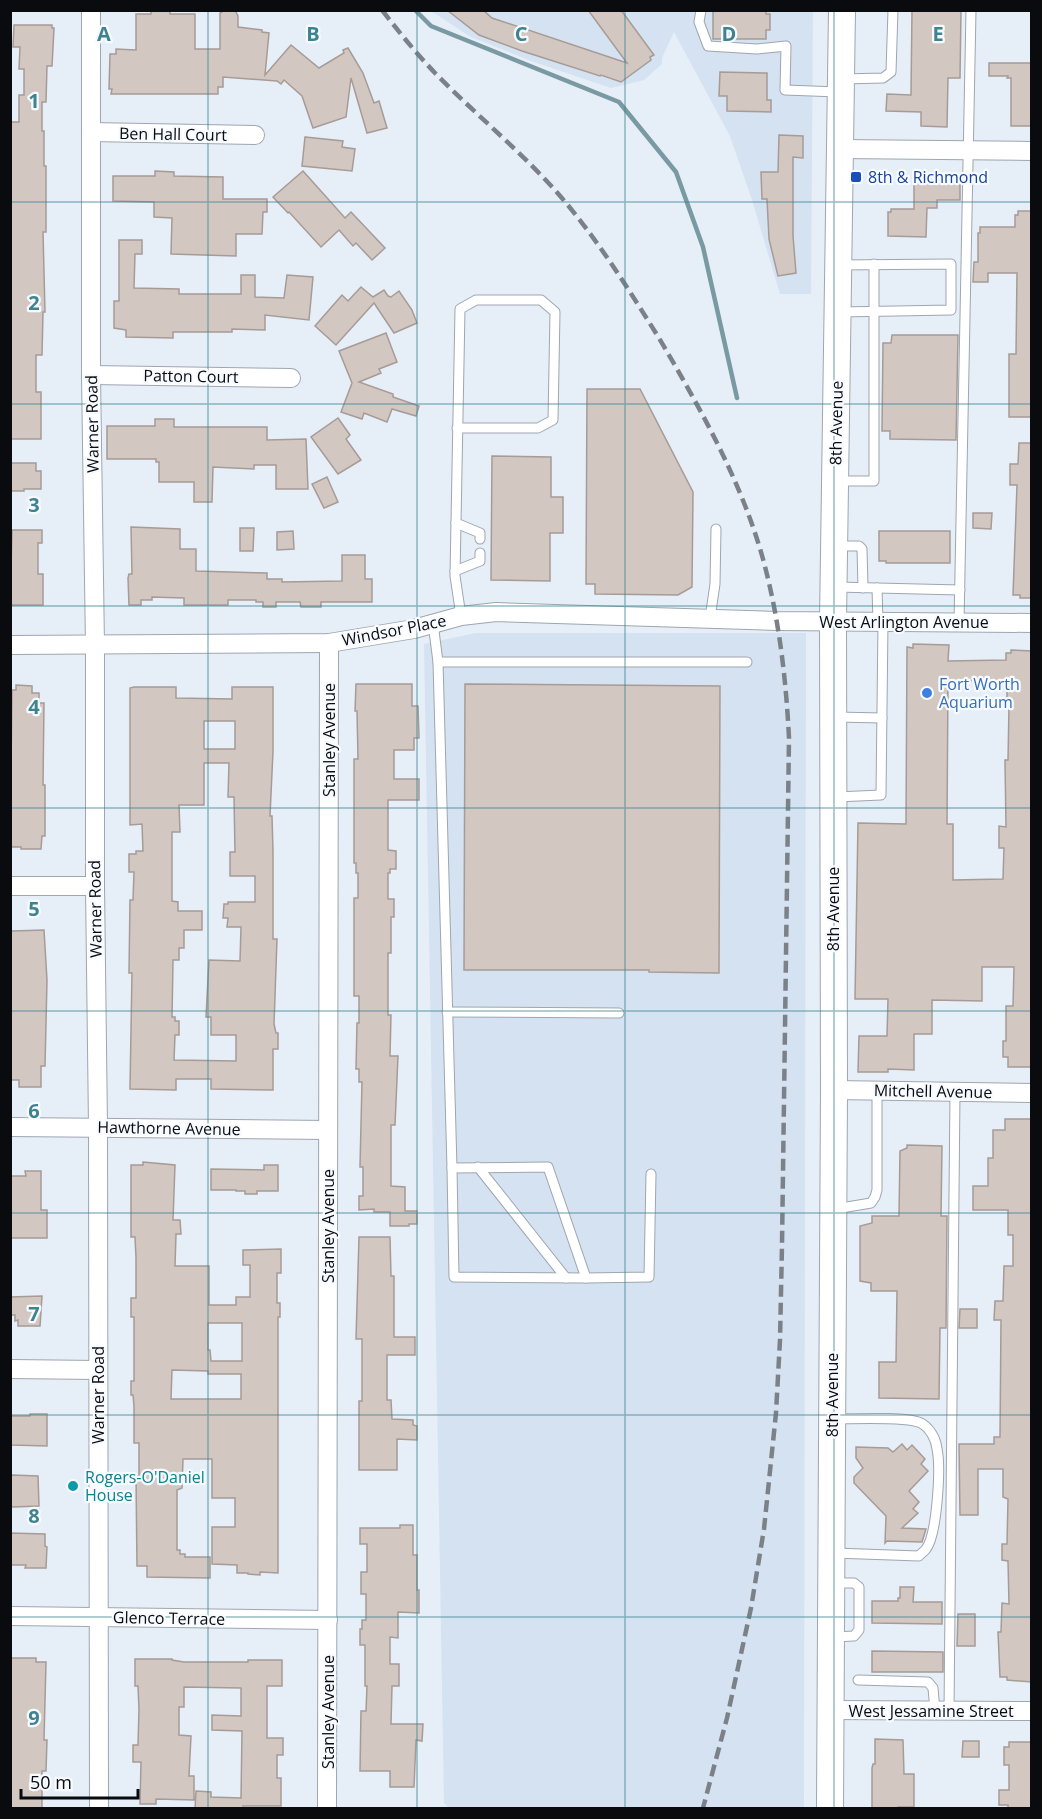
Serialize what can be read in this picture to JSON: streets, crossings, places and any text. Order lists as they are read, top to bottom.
{
  "streets": {
    "main road": ["8th Avenue"],
    "street": [
      "Ben Hall Court",
      "Patton Court",
      "Warner Road",
      "West Arlington Avenue",
      "Windsor Place",
      "Stanley Avenue",
      "Mitchell Avenue",
      "Hawthorne Avenue",
      "Glenco Terrace",
      "West Jessamine Street"
    ]
  },
  "crossings": [
    ["Ben Hall Court", "Warner Road"],
    ["Patton Court", "Warner Road"],
    ["8th Avenue", "West Arlington Avenue"],
    ["8th Avenue", "Mitchell Avenue"],
    ["8th Avenue", "West Jessamine Street"],
    ["Warner Road", "Windsor Place"],
    ["Warner Road", "Hawthorne Avenue"],
    ["Warner Road", "Glenco Terrace"],
    ["West Arlington Avenue", "Windsor Place"],
    ["Windsor Place", "Stanley Avenue"],
    ["Stanley Avenue", "Hawthorne Avenue"],
    ["Stanley Avenue", "Glenco Terrace"]
  ],
  "places": {
    "transit": ["8th & Richmond"],
    "other": ["Fort Worth Aquarium", "Rogers-O'Daniel House"]
  },
  "scale_bar": "50 m",
  "grid": {
    "columns": [
      "A",
      "B",
      "C",
      "D",
      "E"
    ],
    "rows": [
      "1",
      "2",
      "3",
      "4",
      "5",
      "6",
      "7",
      "8",
      "9"
    ]
  }
}
